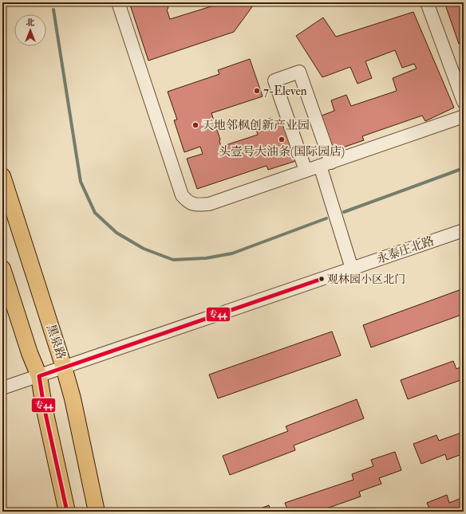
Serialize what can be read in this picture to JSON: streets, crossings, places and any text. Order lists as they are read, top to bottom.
{
  "streets": {
    "main road": ["黑泉路"],
    "street": ["永泰庄北路"]
  },
  "crossings": [
    ["永泰庄北路", "黑泉路"]
  ],
  "places": [
    "7-Eleven",
    "天地邻枫创新产业园",
    "头壹号大油条(国际园店)",
    "观林园小区北门"
  ],
  "lines": ["transit line 专44"],
  "north": "top"
}
